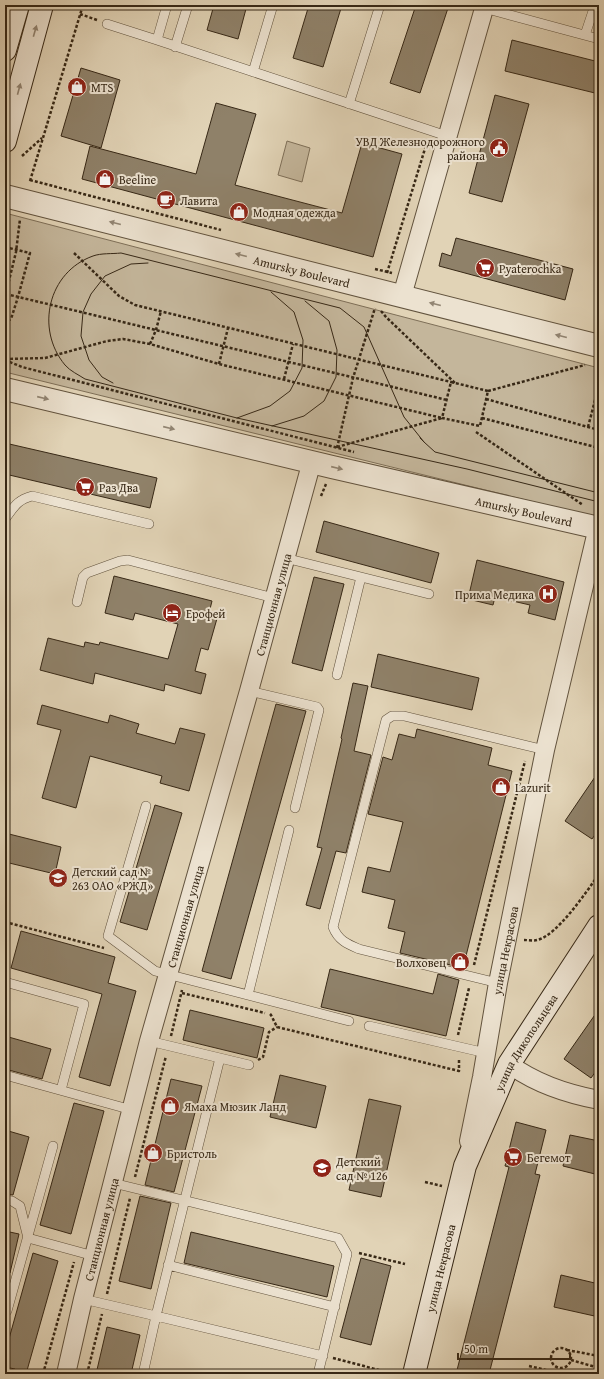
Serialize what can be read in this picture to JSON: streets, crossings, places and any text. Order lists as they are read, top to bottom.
{
  "streets": {
    "street": [
      "Amursky Boulevard",
      "Станционная улица",
      "улица Некрасова",
      "улица Дикопольцева"
    ]
  },
  "crossings": [
    ["Amursky Boulevard", "Станционная улица"],
    ["Amursky Boulevard", "улица Некрасова"],
    ["улица Некрасова", "улица Дикопольцева"]
  ],
  "places": {
    "shop": [
      "MTS",
      "Beeline",
      "Модная одежда",
      "Lazurit",
      "Волховец",
      "Ямаха Мюзик Ланд",
      "Бристоль"
    ],
    "public building": ["УВД Железнодорожного района"],
    "cafe": ["Лавита"],
    "supermarket": ["Pyaterochka", "Раз Два", "Бегемот"],
    "hospital": ["Прима Медика"],
    "hotel": ["Ерофей"],
    "school or university": ["Детский сад № 263 ОАО «РЖД»", "Детский сад № 126"]
  },
  "scale_bar": "50 m"
}
